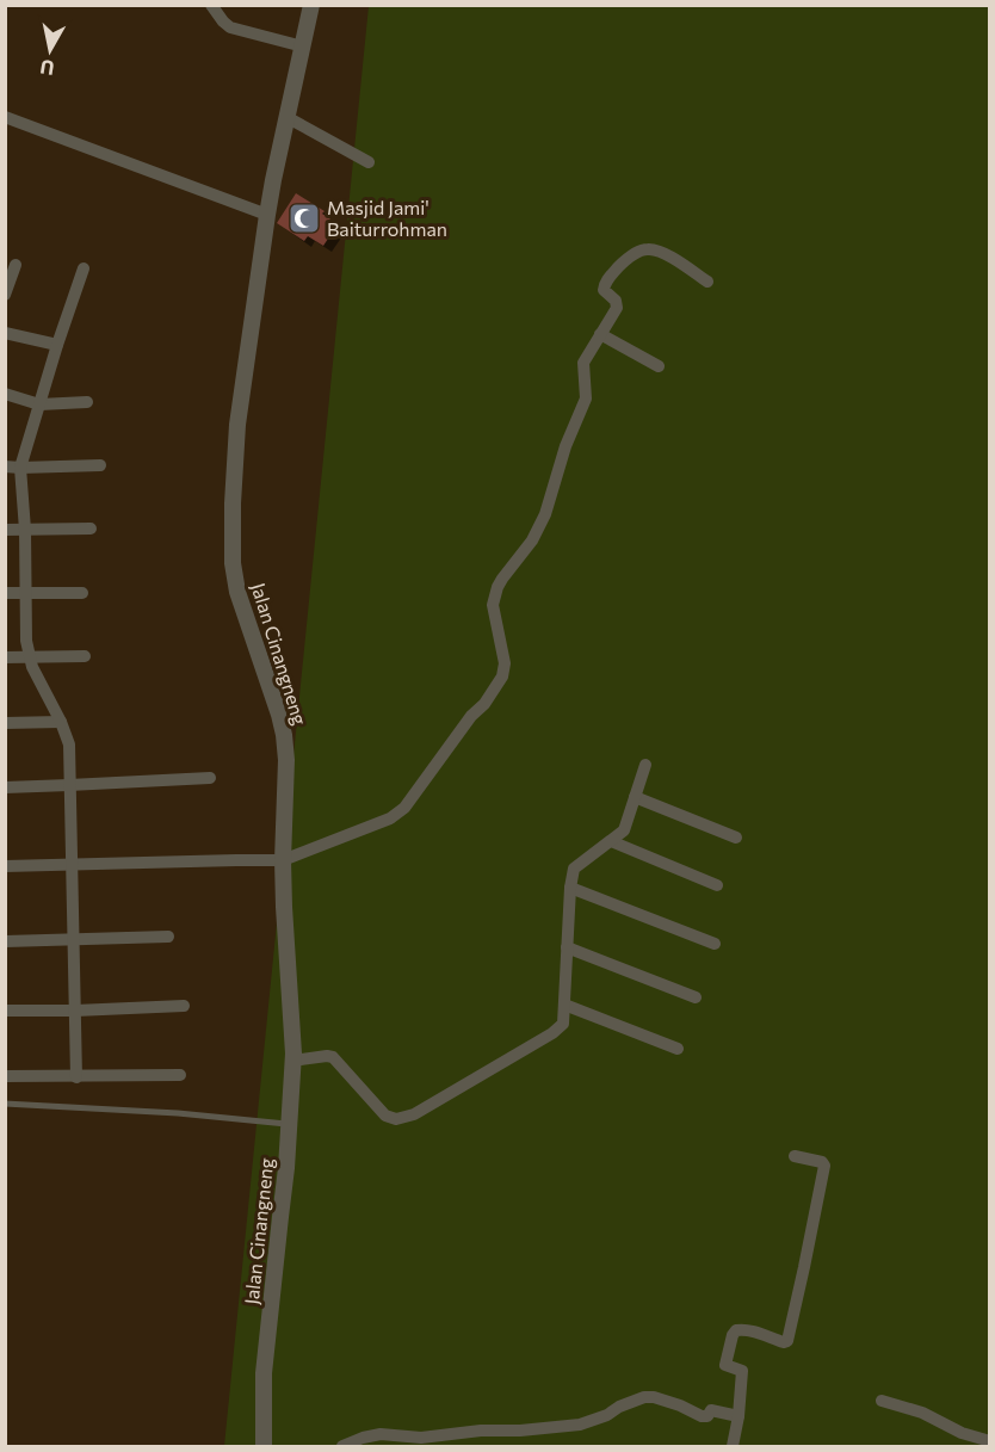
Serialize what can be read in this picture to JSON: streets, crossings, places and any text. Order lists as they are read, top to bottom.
{
  "streets": {
    "street": ["Jalan Cinangneng"]
  },
  "places": {
    "mosque": ["Masjid Jami' Baiturrohman"]
  },
  "north": "bottom"
}
